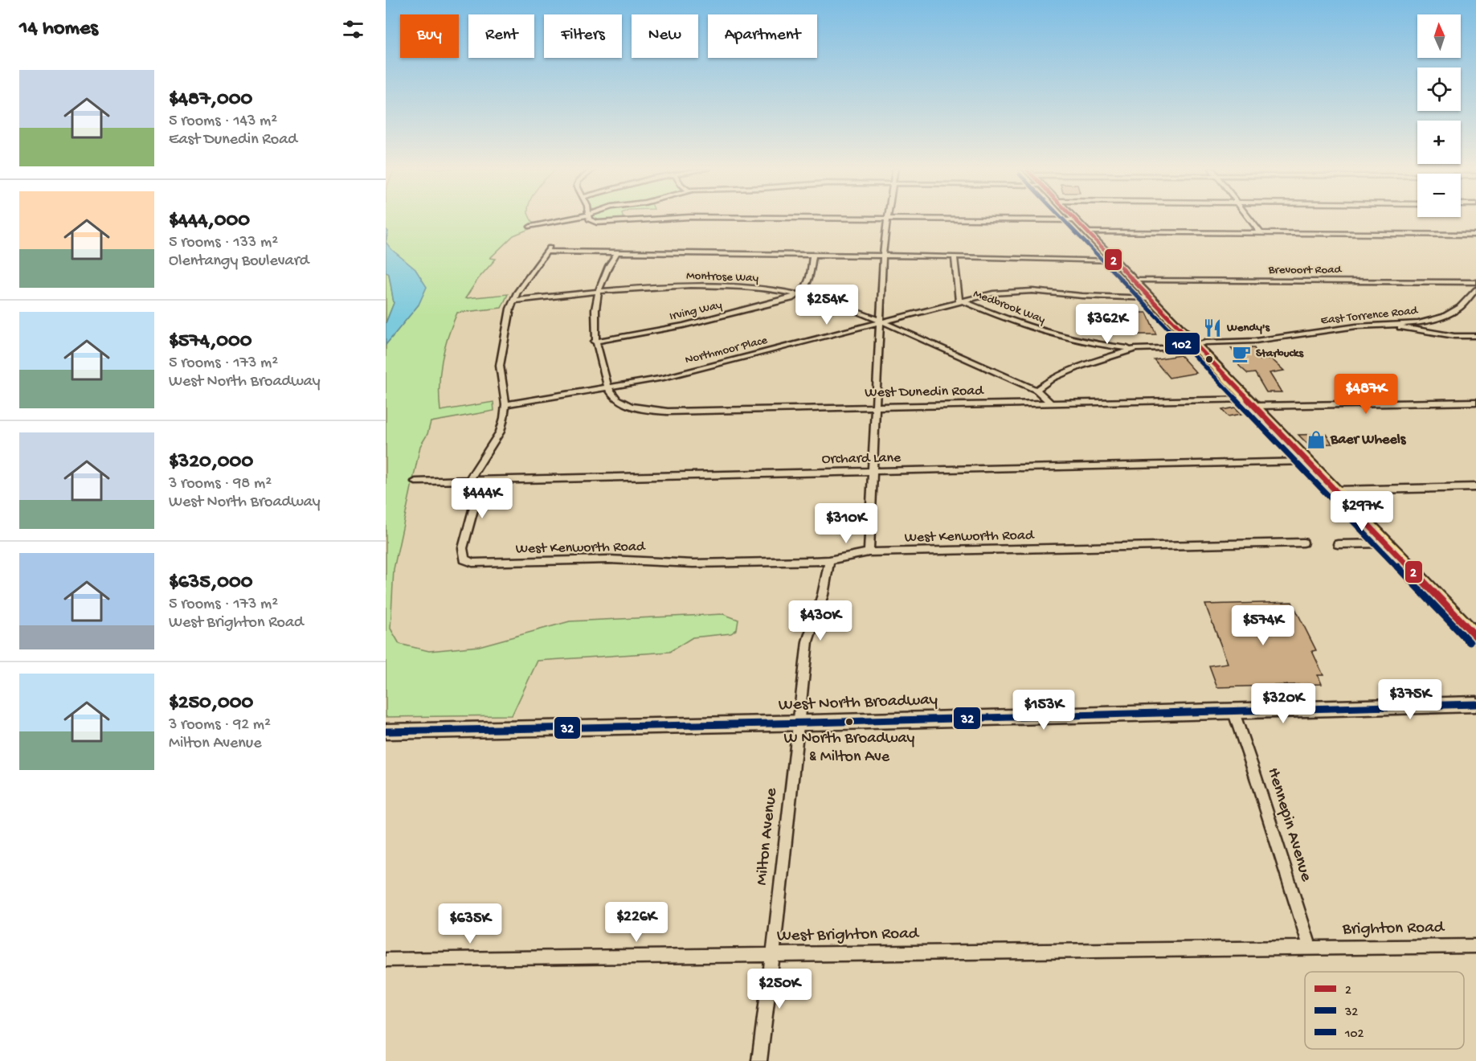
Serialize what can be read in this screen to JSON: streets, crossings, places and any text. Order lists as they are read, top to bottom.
{
  "streets": {
    "main road": ["West North Broadway"],
    "street": [
      "Brevoort Road",
      "Montrose Way",
      "Medbrook Way",
      "Irving Way",
      "East Torrence Road",
      "Northmoor Place",
      "West Dunedin Road",
      "Orchard Lane",
      "West Kenworth Road",
      "Hennepin Avenue",
      "Milton Avenue",
      "Brighton Road",
      "West Brighton Road"
    ]
  },
  "crossings": [
    ["Montrose Way", "Irving Way"],
    ["Montrose Way", "Northmoor Place"],
    ["Montrose Way", "West Dunedin Road"],
    ["Medbrook Way", "East Torrence Road"],
    ["Medbrook Way", "Northmoor Place"],
    ["Northmoor Place", "West Dunedin Road"],
    ["Orchard Lane", "West Kenworth Road"],
    ["West Kenworth Road", "Milton Avenue"],
    ["West North Broadway", "Hennepin Avenue"],
    ["West North Broadway", "Milton Avenue"],
    ["Hennepin Avenue", "Brighton Road"],
    ["Hennepin Avenue", "West Brighton Road"],
    ["Milton Avenue", "West Brighton Road"],
    ["Brighton Road", "West Brighton Road"]
  ],
  "places": {
    "restaurant": ["Wendy's"],
    "cafe": ["Starbucks"],
    "shop": ["Baer Wheels"],
    "other": ["W North Broadway & Milton Ave"]
  },
  "lines": ["transit line 2", "transit line 102", "transit line 32"],
  "legend": ["2", "32", "102"],
  "north": "top",
  "page": {
    "heading": "14 homes",
    "map_buttons": ["+", "−"],
    "chip": [
      "Buy",
      "Rent",
      "Filters",
      "New",
      "Apartment"
    ],
    "list": [
      {
        "name": "$487,000",
        "note": "5 rooms · 143 m² · East Dunedin Road"
      },
      {
        "name": "$444,000",
        "note": "5 rooms · 133 m² · Olentangy Boulevard"
      },
      {
        "name": "$574,000",
        "note": "5 rooms · 173 m² · West North Broadway"
      },
      {
        "name": "$320,000",
        "note": "3 rooms · 98 m² · West North Broadway"
      },
      {
        "name": "$635,000",
        "note": "5 rooms · 173 m² · West Brighton Road"
      },
      {
        "name": "$250,000",
        "note": "3 rooms · 92 m² · Milton Avenue"
      }
    ],
    "price": [
      "$254K",
      "$362K",
      "$487K",
      "$444K",
      "$297K",
      "$310K",
      "$430K",
      "$574K",
      "$375K",
      "$320K",
      "$153K",
      "$226K",
      "$635K",
      "$250K"
    ]
  }
}
